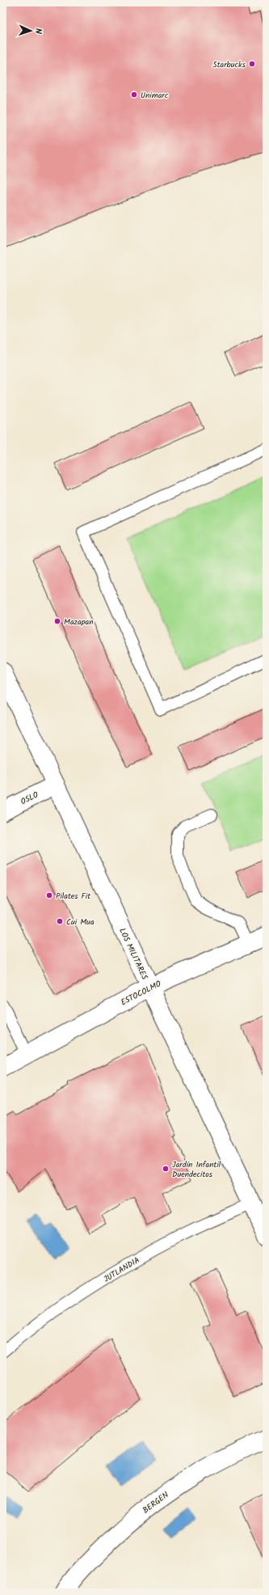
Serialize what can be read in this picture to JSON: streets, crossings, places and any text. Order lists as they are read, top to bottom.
{
  "streets": {
    "main road": [
      "OSLO",
      "LOS MILITARES",
      "ESTOCOLMO",
      "BERGEN"
    ],
    "lane": ["JUTLANDIA"]
  },
  "crossings": [
    ["OSLO", "LOS MILITARES"],
    ["LOS MILITARES", "ESTOCOLMO"],
    ["LOS MILITARES", "JUTLANDIA"]
  ],
  "places": [
    "Starbucks",
    "Unimarc",
    "Mazapan",
    "Pilates Fit",
    "Cui Mua",
    "Jardín Infantil Duendecitos"
  ],
  "north": "right"
}
